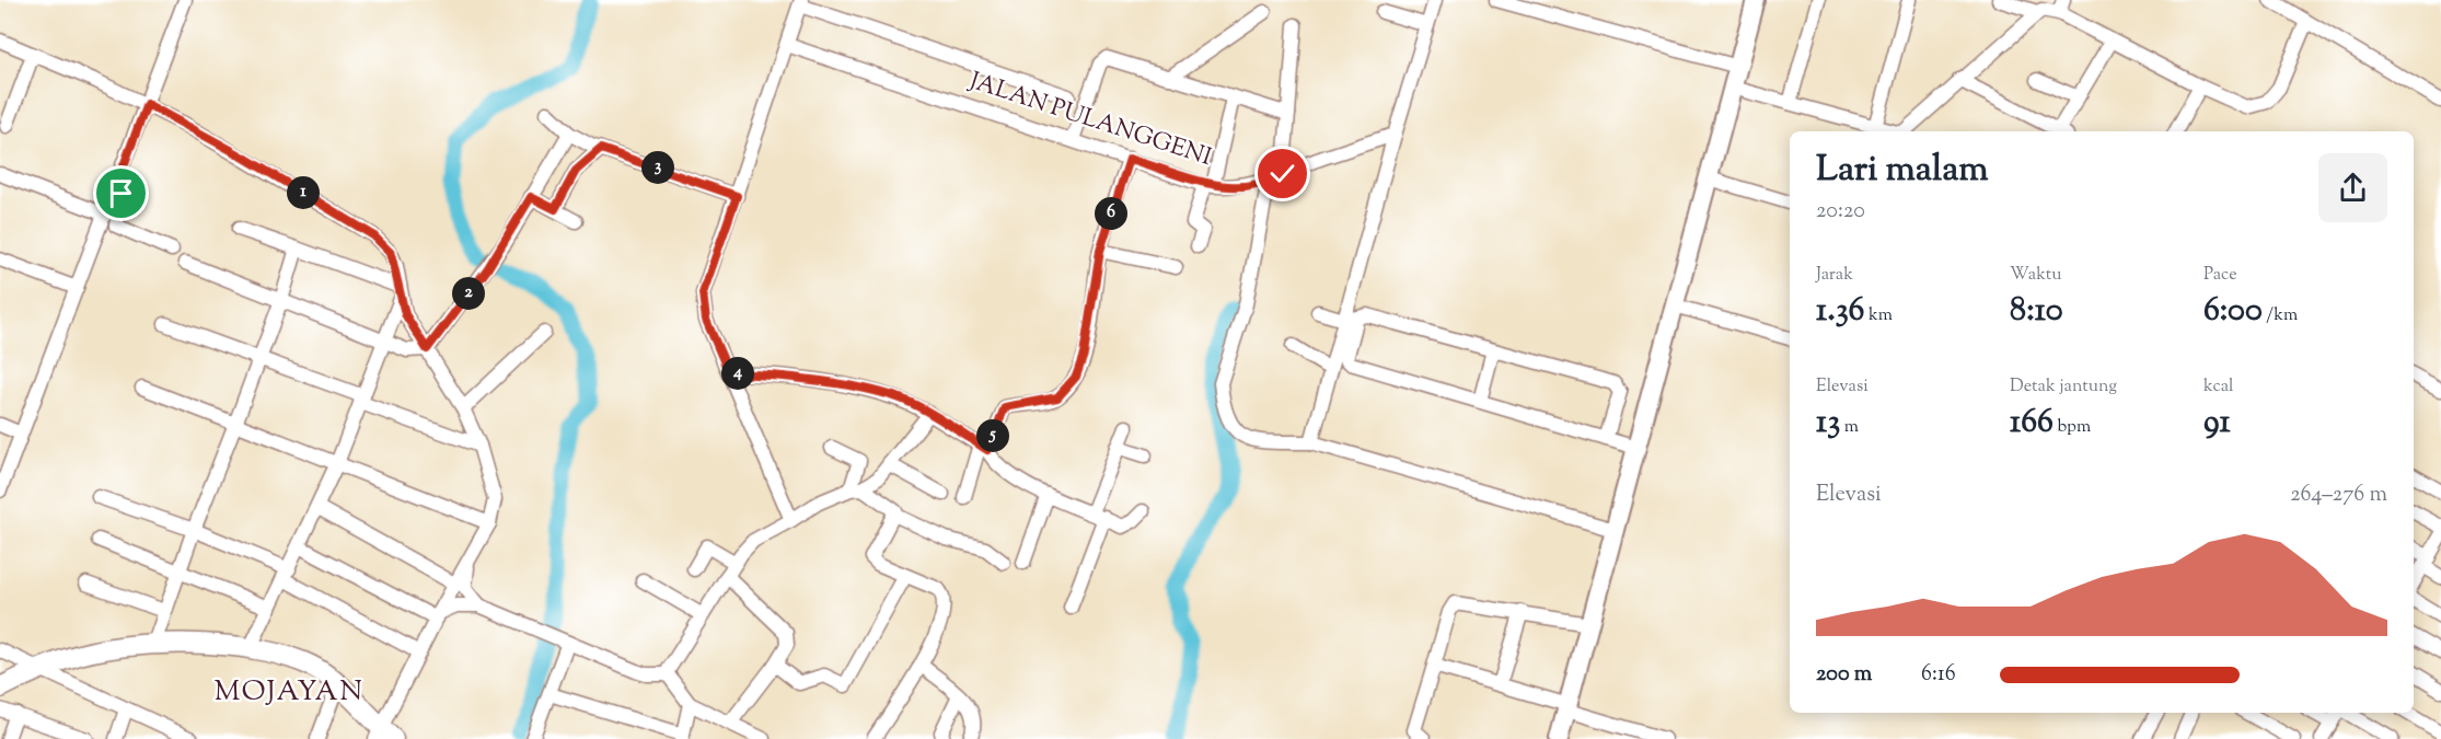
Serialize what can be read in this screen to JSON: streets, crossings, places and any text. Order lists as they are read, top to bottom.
{
  "streets": {
    "street": ["JALAN PULANGGENI"]
  },
  "districts": ["MOJAYAN"],
  "page": {
    "heading": ["Lari malam", "20:20"],
    "pins": [
      "3",
      "1",
      "6",
      "2",
      "4",
      "5"
    ],
    "stats": [
      ["Jarak", "1.36 km"],
      ["Waktu", "8:10"],
      ["Pace", "6:00 /km"],
      ["Elevasi", "13 m"],
      ["Detak jantung", "166 bpm"],
      ["kcal", "91"]
    ],
    "chart": ["Elevasi", "264–276 m"],
    "list": [
      {
        "name": "200 m",
        "note": "6:16"
      }
    ]
  }
}
